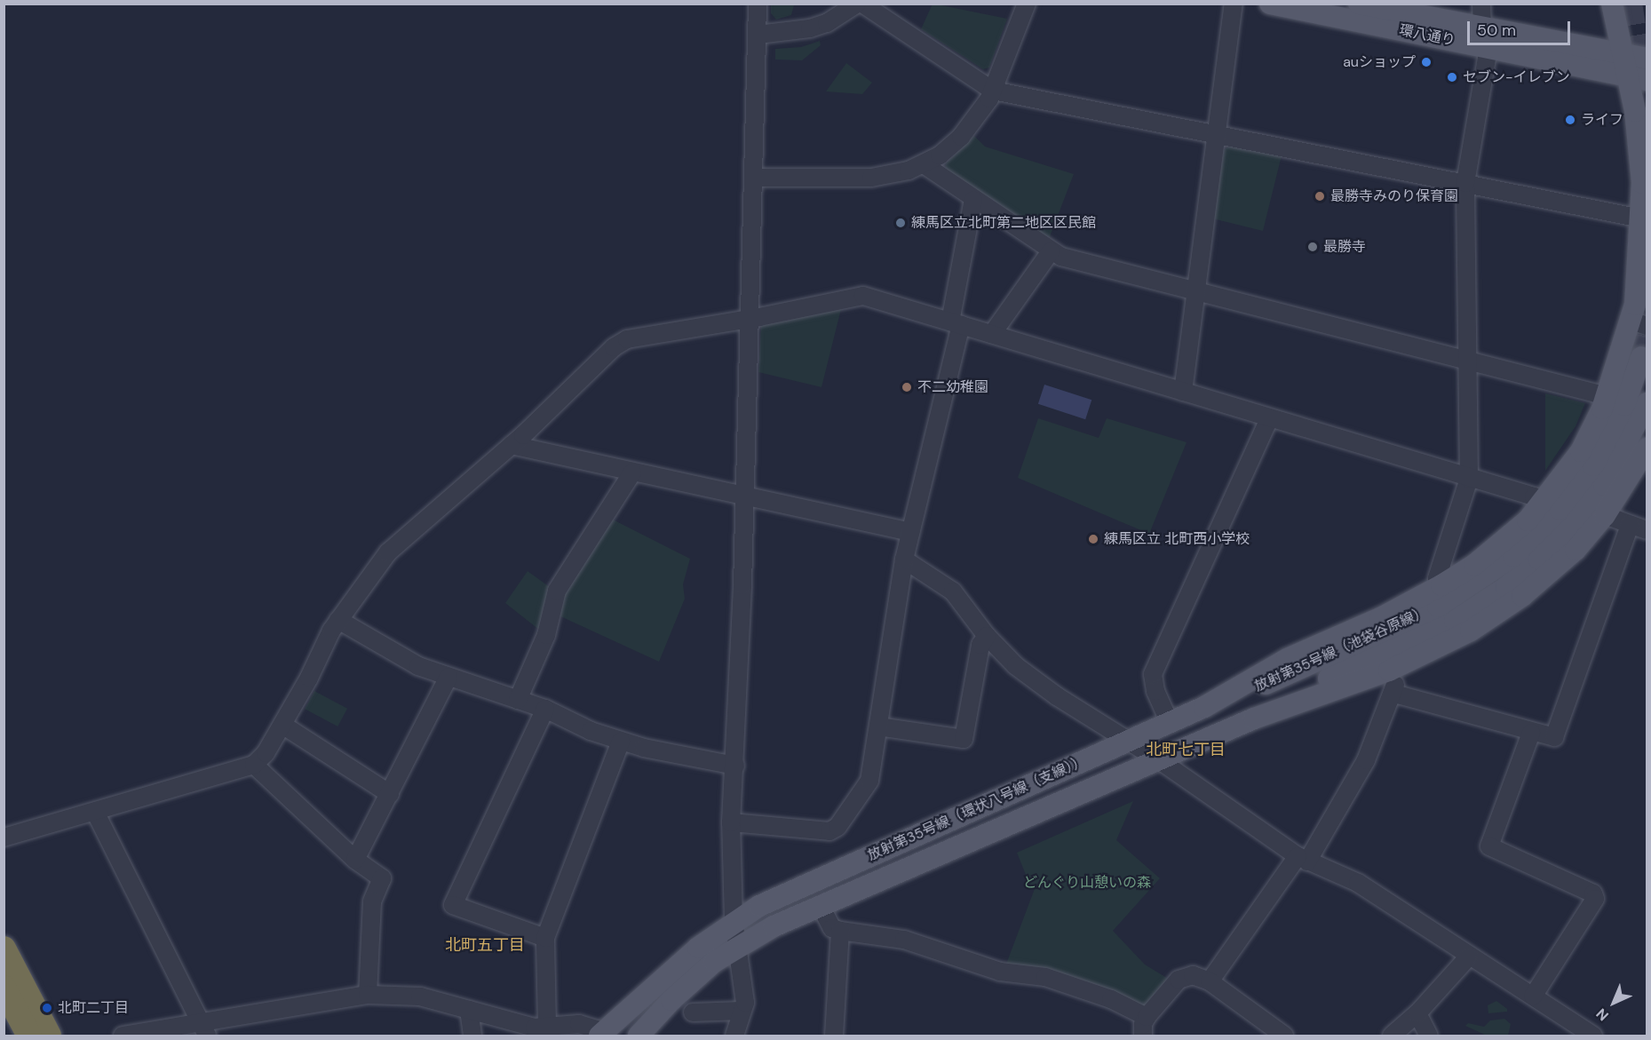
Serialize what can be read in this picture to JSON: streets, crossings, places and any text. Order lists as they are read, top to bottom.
{
  "streets": {
    "main road": ["環八通り", "放射第35号線（池袋谷原線）", "放射第35号線（環状八号線（支線））"]
  },
  "crossings": [
    ["放射第35号線（池袋谷原線）", "放射第35号線（環状八号線（支線））"]
  ],
  "districts": ["北町七丁目", "北町五丁目"],
  "parks": ["どんぐり山憩いの森"],
  "places": [
    "auショップ",
    "セブン-イレブン",
    "ライフ",
    "最勝寺みのり保育園",
    "練馬区立北町第二地区区民館",
    "最勝寺",
    "不二幼稚園",
    "練馬区立 北町西小学校",
    "北町二丁目"
  ],
  "scale_bar": "50 m",
  "north": "bottom left"
}
